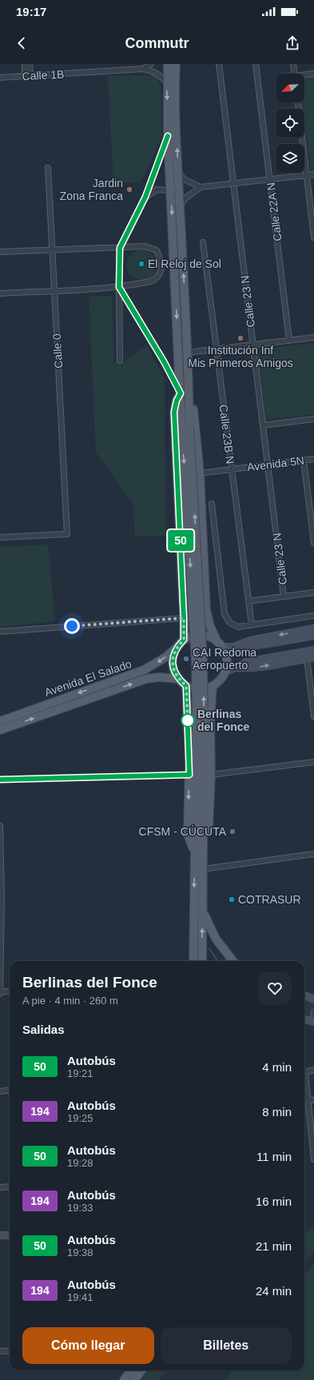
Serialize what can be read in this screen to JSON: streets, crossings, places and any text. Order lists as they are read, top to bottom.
{
  "streets": {
    "main road": ["Avenida El Salado"],
    "street": [
      "Calle 1B",
      "Calle 22A N",
      "Calle 23 N",
      "Calle 0",
      "Calle 23B N",
      "Avenida 5N"
    ]
  },
  "crossings": [
    ["Calle 23 N", "Avenida 5N"],
    ["Calle 23B N", "Avenida 5N"]
  ],
  "places": [
    "Jardin Zona Franca",
    "El Reloj de Sol",
    "Institución Inf Mis Primeros Amigos",
    "CAI Redoma Aeropuerto",
    "Berlinas del Fonce",
    "CFSM - CÚCUTA",
    "COTRASUR"
  ],
  "lines": ["bus line 50"],
  "north": "bottom left",
  "page": {
    "status": "19:17",
    "header": "Commutr",
    "on_map": "50",
    "heading": [
      ["Berlinas del Fonce", "A pie · 4 min · 260 m"],
      "Salidas"
    ],
    "list": [
      {
        "mark": "50",
        "name": "Autobús",
        "note": "19:21",
        "value": "4 min"
      },
      {
        "mark": "194",
        "name": "Autobús",
        "note": "19:25",
        "value": "8 min"
      },
      {
        "mark": "50",
        "name": "Autobús",
        "note": "19:28",
        "value": "11 min"
      },
      {
        "mark": "194",
        "name": "Autobús",
        "note": "19:33",
        "value": "16 min"
      },
      {
        "mark": "50",
        "name": "Autobús",
        "note": "19:38",
        "value": "21 min"
      },
      {
        "mark": "194",
        "name": "Autobús",
        "note": "19:41",
        "value": "24 min"
      }
    ],
    "buttons": ["Cómo llegar", "Billetes"]
  }
}
